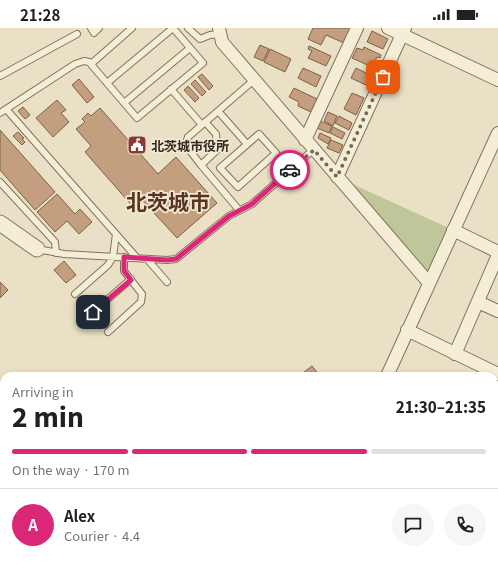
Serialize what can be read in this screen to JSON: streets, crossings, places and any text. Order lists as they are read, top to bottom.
{
  "districts": ["北茨城市"],
  "places": {
    "public building": ["北茨城市役所"]
  },
  "page": {
    "status": "21:28",
    "heading": ["2 min", "Arriving in", "21:30–21:35"],
    "panel": ["Alex", "Courier · 4.4"],
    "bar": "On the way · 170 m",
    "round": "A"
  }
}
